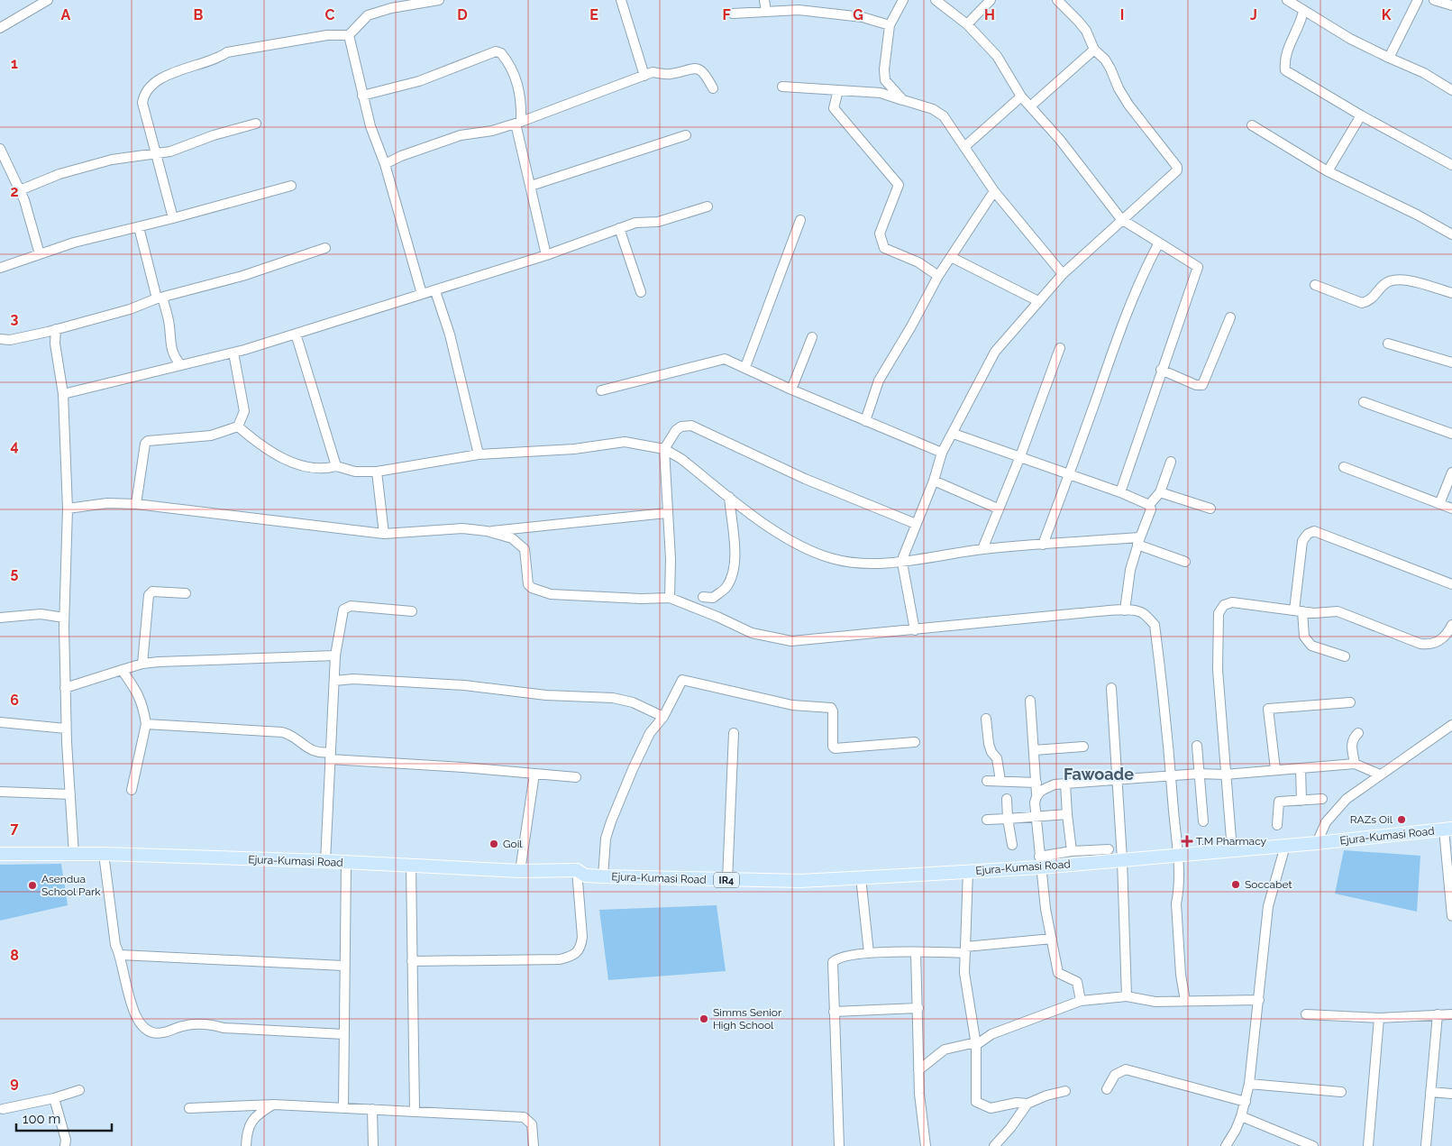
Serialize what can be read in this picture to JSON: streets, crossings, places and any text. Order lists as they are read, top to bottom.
{
  "streets": {
    "main road": ["Ejura-Kumasi Road", "IR4"]
  },
  "districts": ["Fawoade"],
  "places": {
    "other": [
      "RAZs Oil",
      "Goil",
      "Soccabet",
      "Asendua School Park",
      "Simms Senior High School"
    ],
    "health": ["T.M Pharmacy"]
  },
  "scale_bar": "100 m",
  "grid": {
    "columns": [
      "A",
      "B",
      "C",
      "D",
      "E",
      "F",
      "G",
      "H",
      "I",
      "J",
      "K"
    ],
    "rows": [
      "1",
      "2",
      "3",
      "4",
      "5",
      "6",
      "7",
      "8",
      "9"
    ]
  }
}
